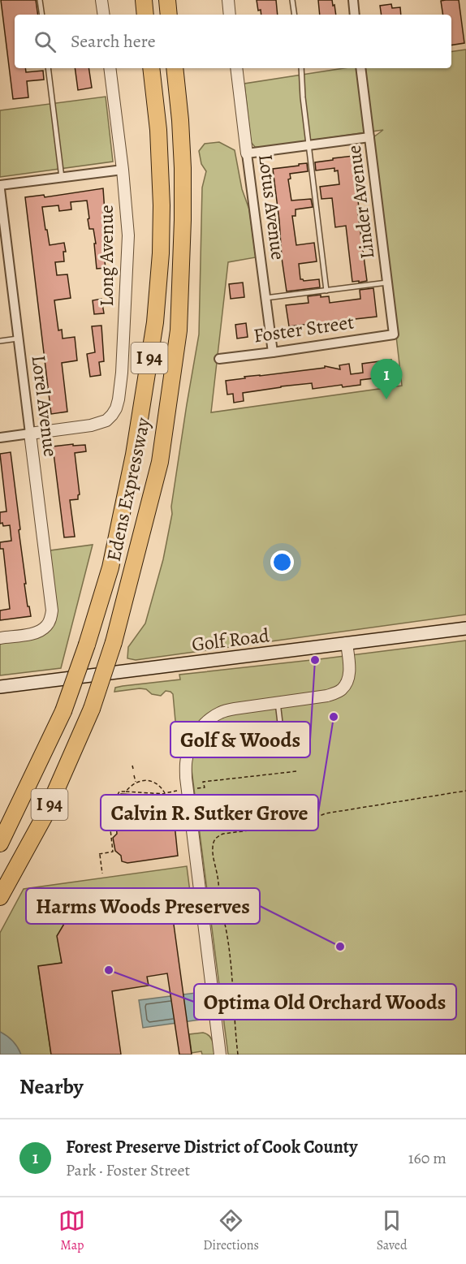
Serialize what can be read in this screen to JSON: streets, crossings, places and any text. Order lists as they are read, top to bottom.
{
  "streets": {
    "highway": ["I 94", "Edens Expressway"],
    "main road": ["Golf Road"],
    "street": [
      "Linder Avenue",
      "Lotus Avenue",
      "Long Avenue",
      "Foster Street",
      "Lorel Avenue"
    ]
  },
  "crossings": [
    ["Linder Avenue", "Foster Street"],
    ["Lotus Avenue", "Foster Street"],
    ["Long Avenue", "Lorel Avenue"]
  ],
  "places": [
    "Golf & Woods",
    "Calvin R. Sutker Grove",
    "Harms Woods Preserves",
    "Optima Old Orchard Woods"
  ],
  "page": {
    "search": "Search here",
    "pins": "1",
    "heading": "Nearby",
    "list": [
      {
        "mark": "1",
        "name": "Forest Preserve District of Cook County",
        "note": "Park · Foster Street",
        "value": "160 m"
      }
    ],
    "nav": ["Map", "Directions", "Saved"]
  }
}
